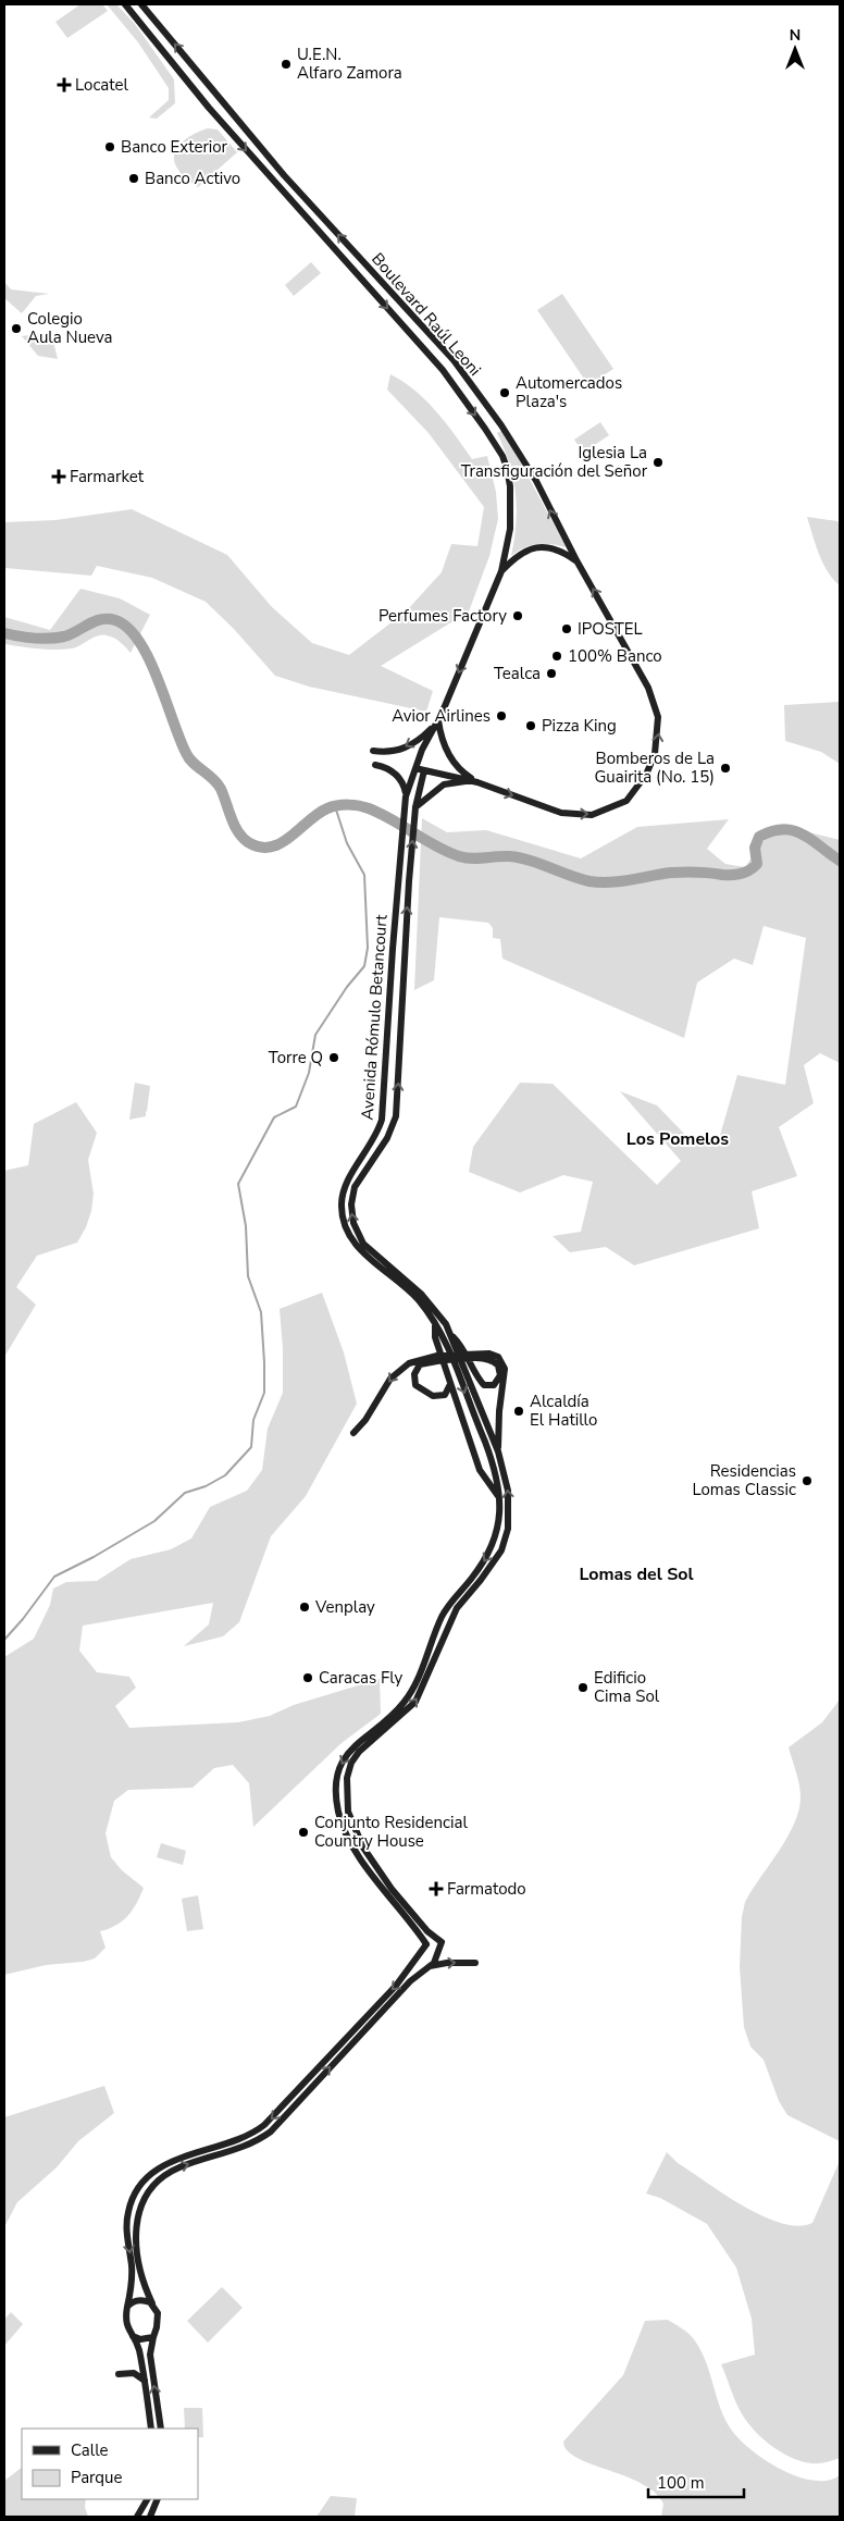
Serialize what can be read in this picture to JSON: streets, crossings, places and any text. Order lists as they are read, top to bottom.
{
  "streets": {
    "main road": ["Boulevard Raúl Leoni", "Avenida Rómulo Betancourt"]
  },
  "crossings": [
    ["Boulevard Raúl Leoni", "Avenida Rómulo Betancourt"]
  ],
  "districts": ["Los Pomelos", "Lomas del Sol"],
  "places": {
    "other": [
      "U.E.N. Alfaro Zamora",
      "Banco Exterior",
      "Banco Activo",
      "Colegio Aula Nueva",
      "Automercados Plaza's",
      "Iglesia La Transfiguración del Señor",
      "Perfumes Factory",
      "IPOSTEL",
      "100% Banco",
      "Tealca",
      "Avior Airlines",
      "Pizza King",
      "Bomberos de La Guairita (No. 15)",
      "Torre Q",
      "Alcaldía El Hatillo",
      "Residencias Lomas Classic",
      "Venplay",
      "Caracas Fly",
      "Edificio Cima Sol",
      "Conjunto Residencial Country House"
    ],
    "health": ["Locatel", "Farmarket", "Farmatodo"]
  },
  "legend": ["Calle", "Parque"],
  "scale_bar": "100 m",
  "north": "top"
}
